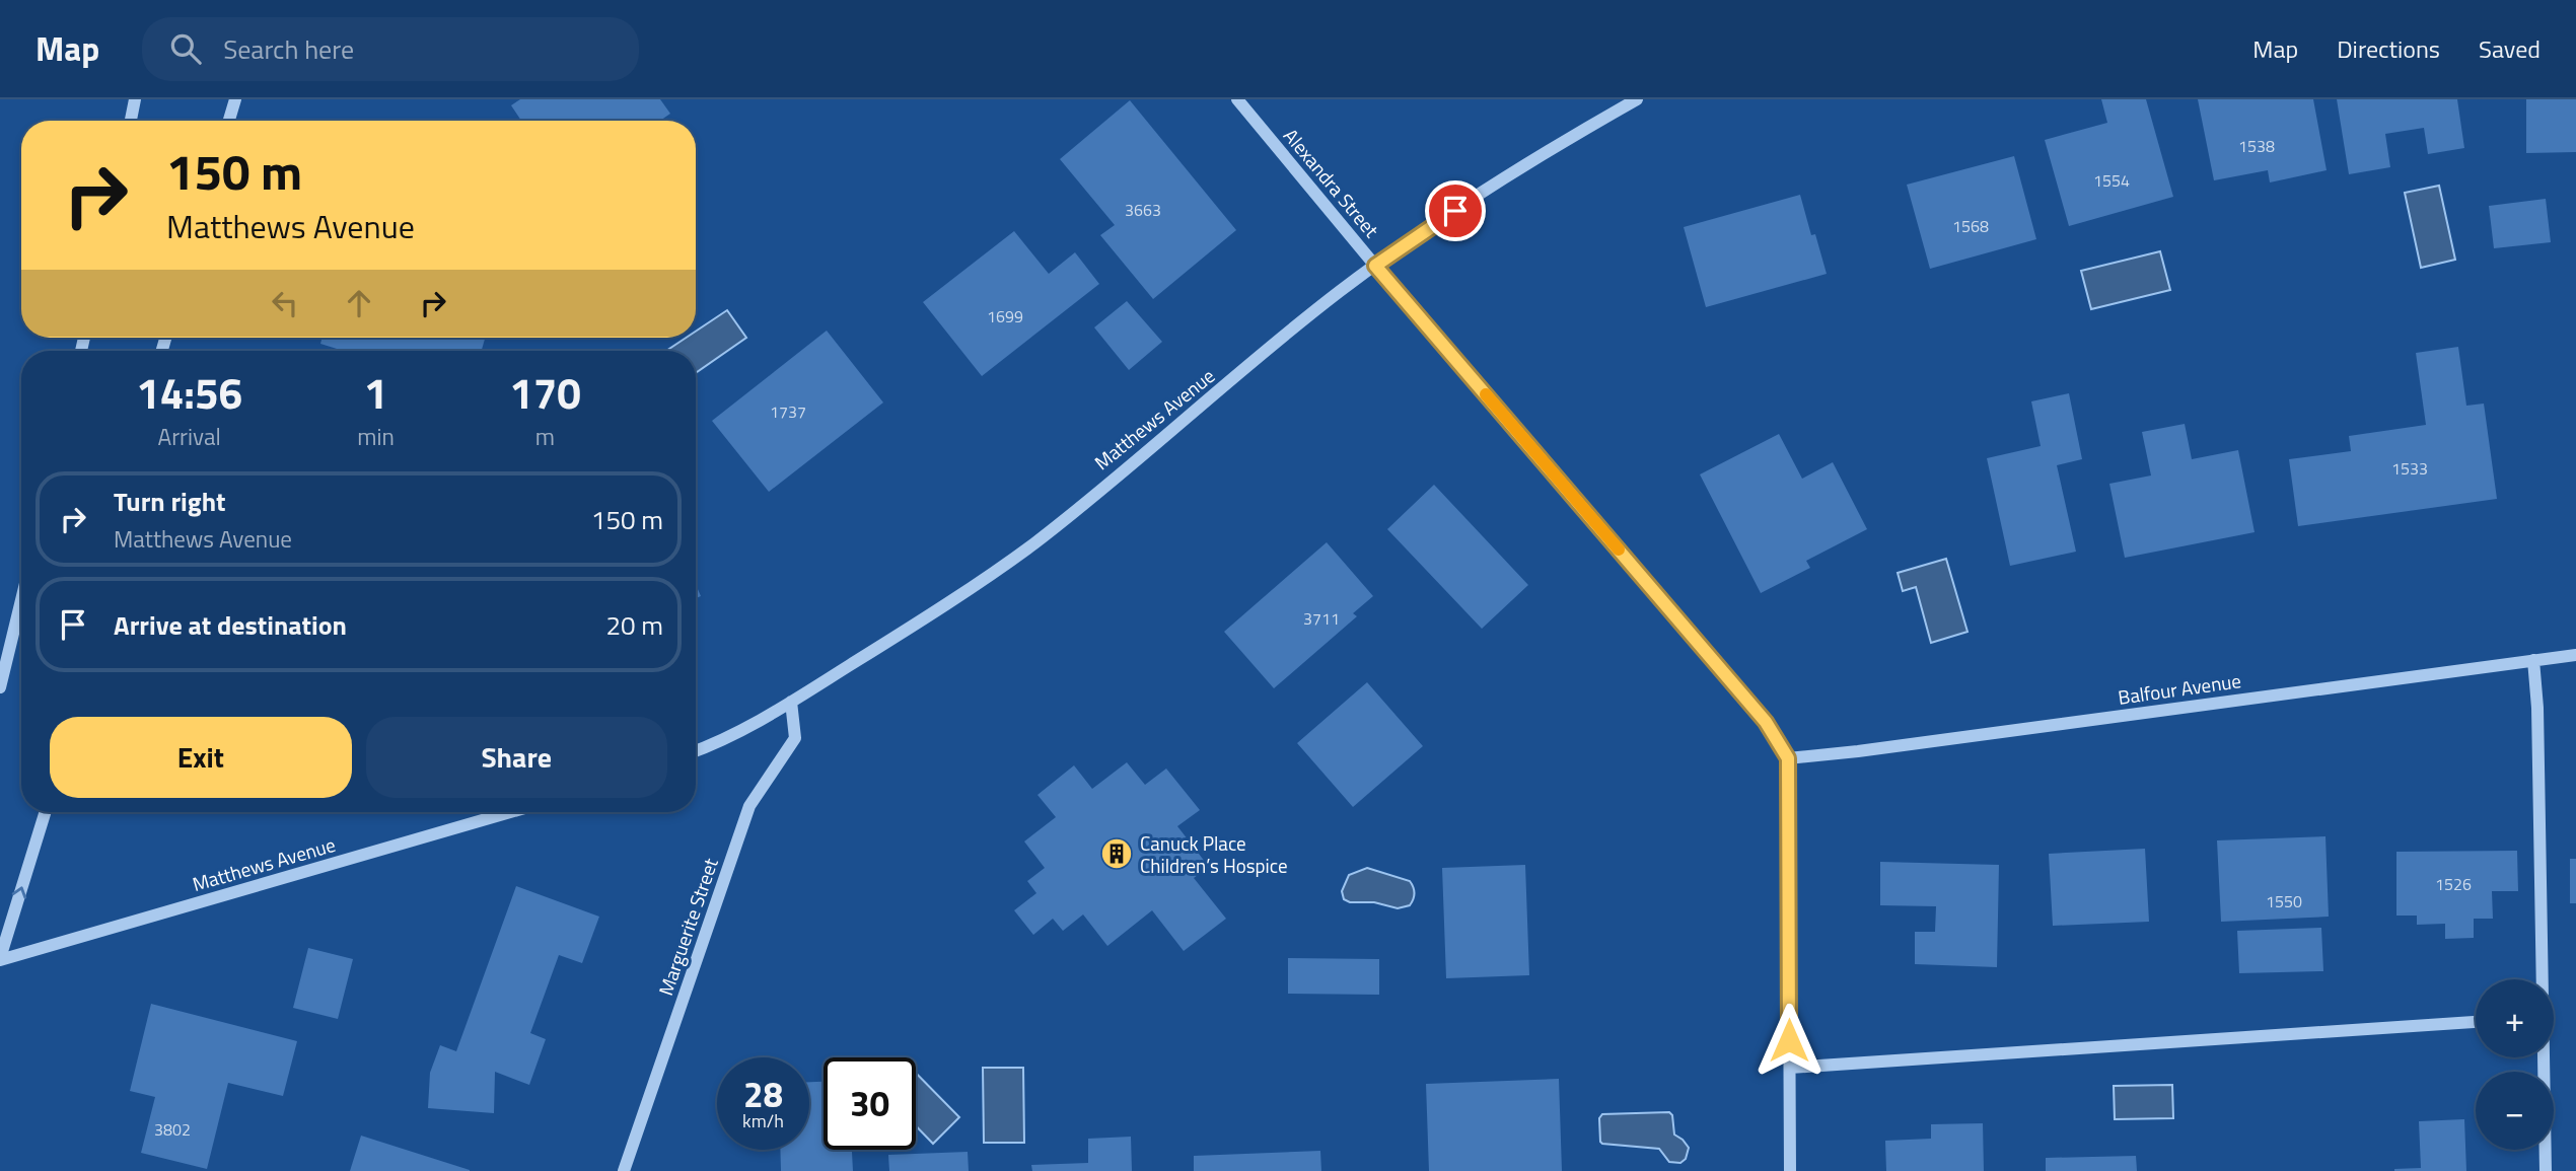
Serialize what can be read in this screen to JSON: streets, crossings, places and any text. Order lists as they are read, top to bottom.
{
  "streets": {
    "street": [
      "Alexandra Street",
      "Matthews Avenue",
      "Balfour Avenue",
      "Marguerite Street"
    ]
  },
  "crossings": [
    ["Alexandra Street", "Matthews Avenue"],
    ["Alexandra Street", "Balfour Avenue"],
    ["Matthews Avenue", "Marguerite Street"]
  ],
  "places": {
    "building": ["Canuck Place Children’s Hospice"]
  },
  "house_numbers": [
    "1538",
    "1554",
    "3663",
    "1568",
    "1699",
    "1737",
    "1533",
    "3711",
    "1526",
    "1550",
    "3802"
  ],
  "page": {
    "header": "Map",
    "search": "Search here",
    "nav": ["Map", "Directions", "Saved"],
    "turn": ["150 m", "Matthews Avenue"],
    "eta": [
      "14:56",
      "Arrival",
      "1",
      "min",
      "170",
      "m"
    ],
    "list": [
      {
        "name": "Turn right",
        "note": "Matthews Avenue",
        "value": "150 m"
      },
      {
        "name": "Arrive at destination",
        "value": "20 m"
      }
    ],
    "buttons": ["Exit", "Share"],
    "map_buttons": ["+", "−"],
    "speed": "28 km/h",
    "limit": "30"
  }
}
